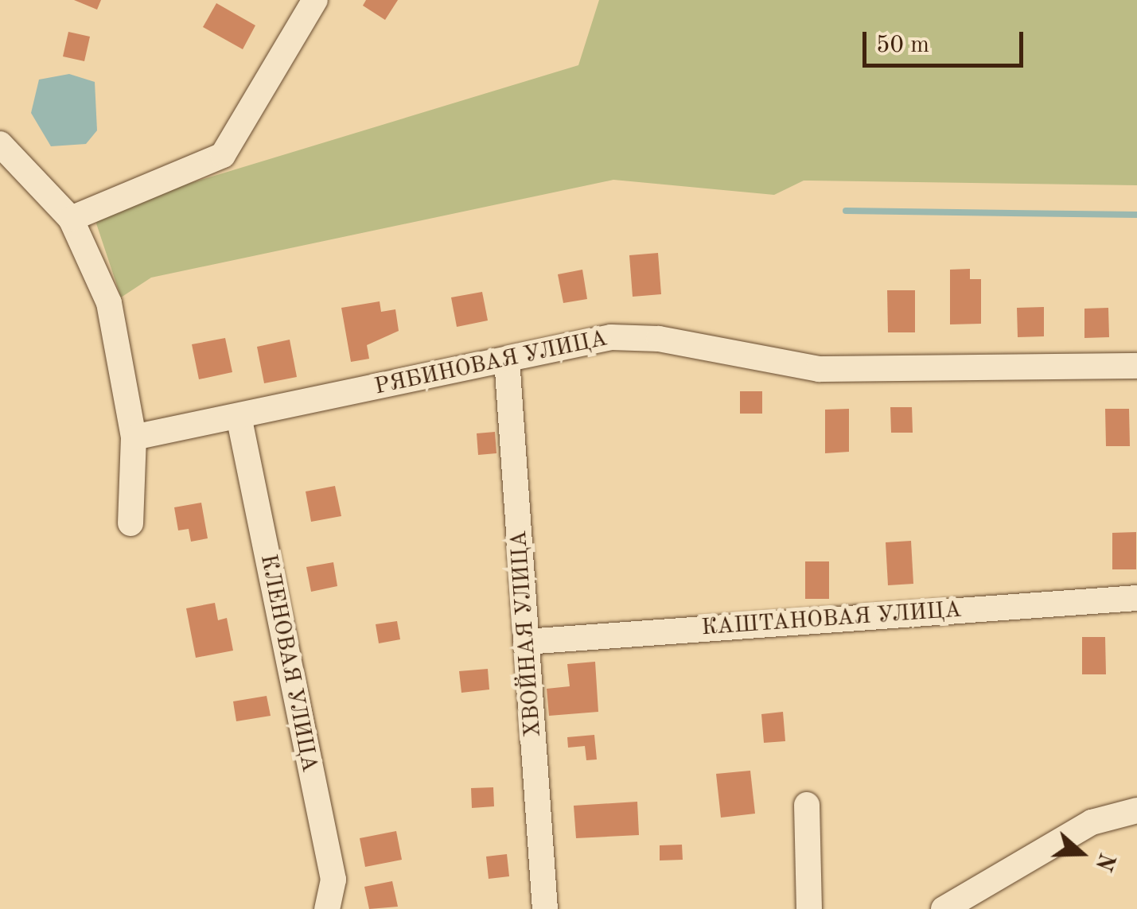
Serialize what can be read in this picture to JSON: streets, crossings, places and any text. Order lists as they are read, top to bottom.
{
  "streets": {
    "street": [
      "РЯБИНОВАЯ УЛИЦА",
      "КАШТАНОВАЯ УЛИЦА",
      "ХВОЙНАЯ УЛИЦА",
      "КЛЕНОВАЯ УЛИЦА"
    ]
  },
  "crossings": [
    ["РЯБИНОВАЯ УЛИЦА", "ХВОЙНАЯ УЛИЦА"],
    ["РЯБИНОВАЯ УЛИЦА", "КЛЕНОВАЯ УЛИЦА"],
    ["КАШТАНОВАЯ УЛИЦА", "ХВОЙНАЯ УЛИЦА"]
  ],
  "scale_bar": "50 m",
  "north": "right"
}
